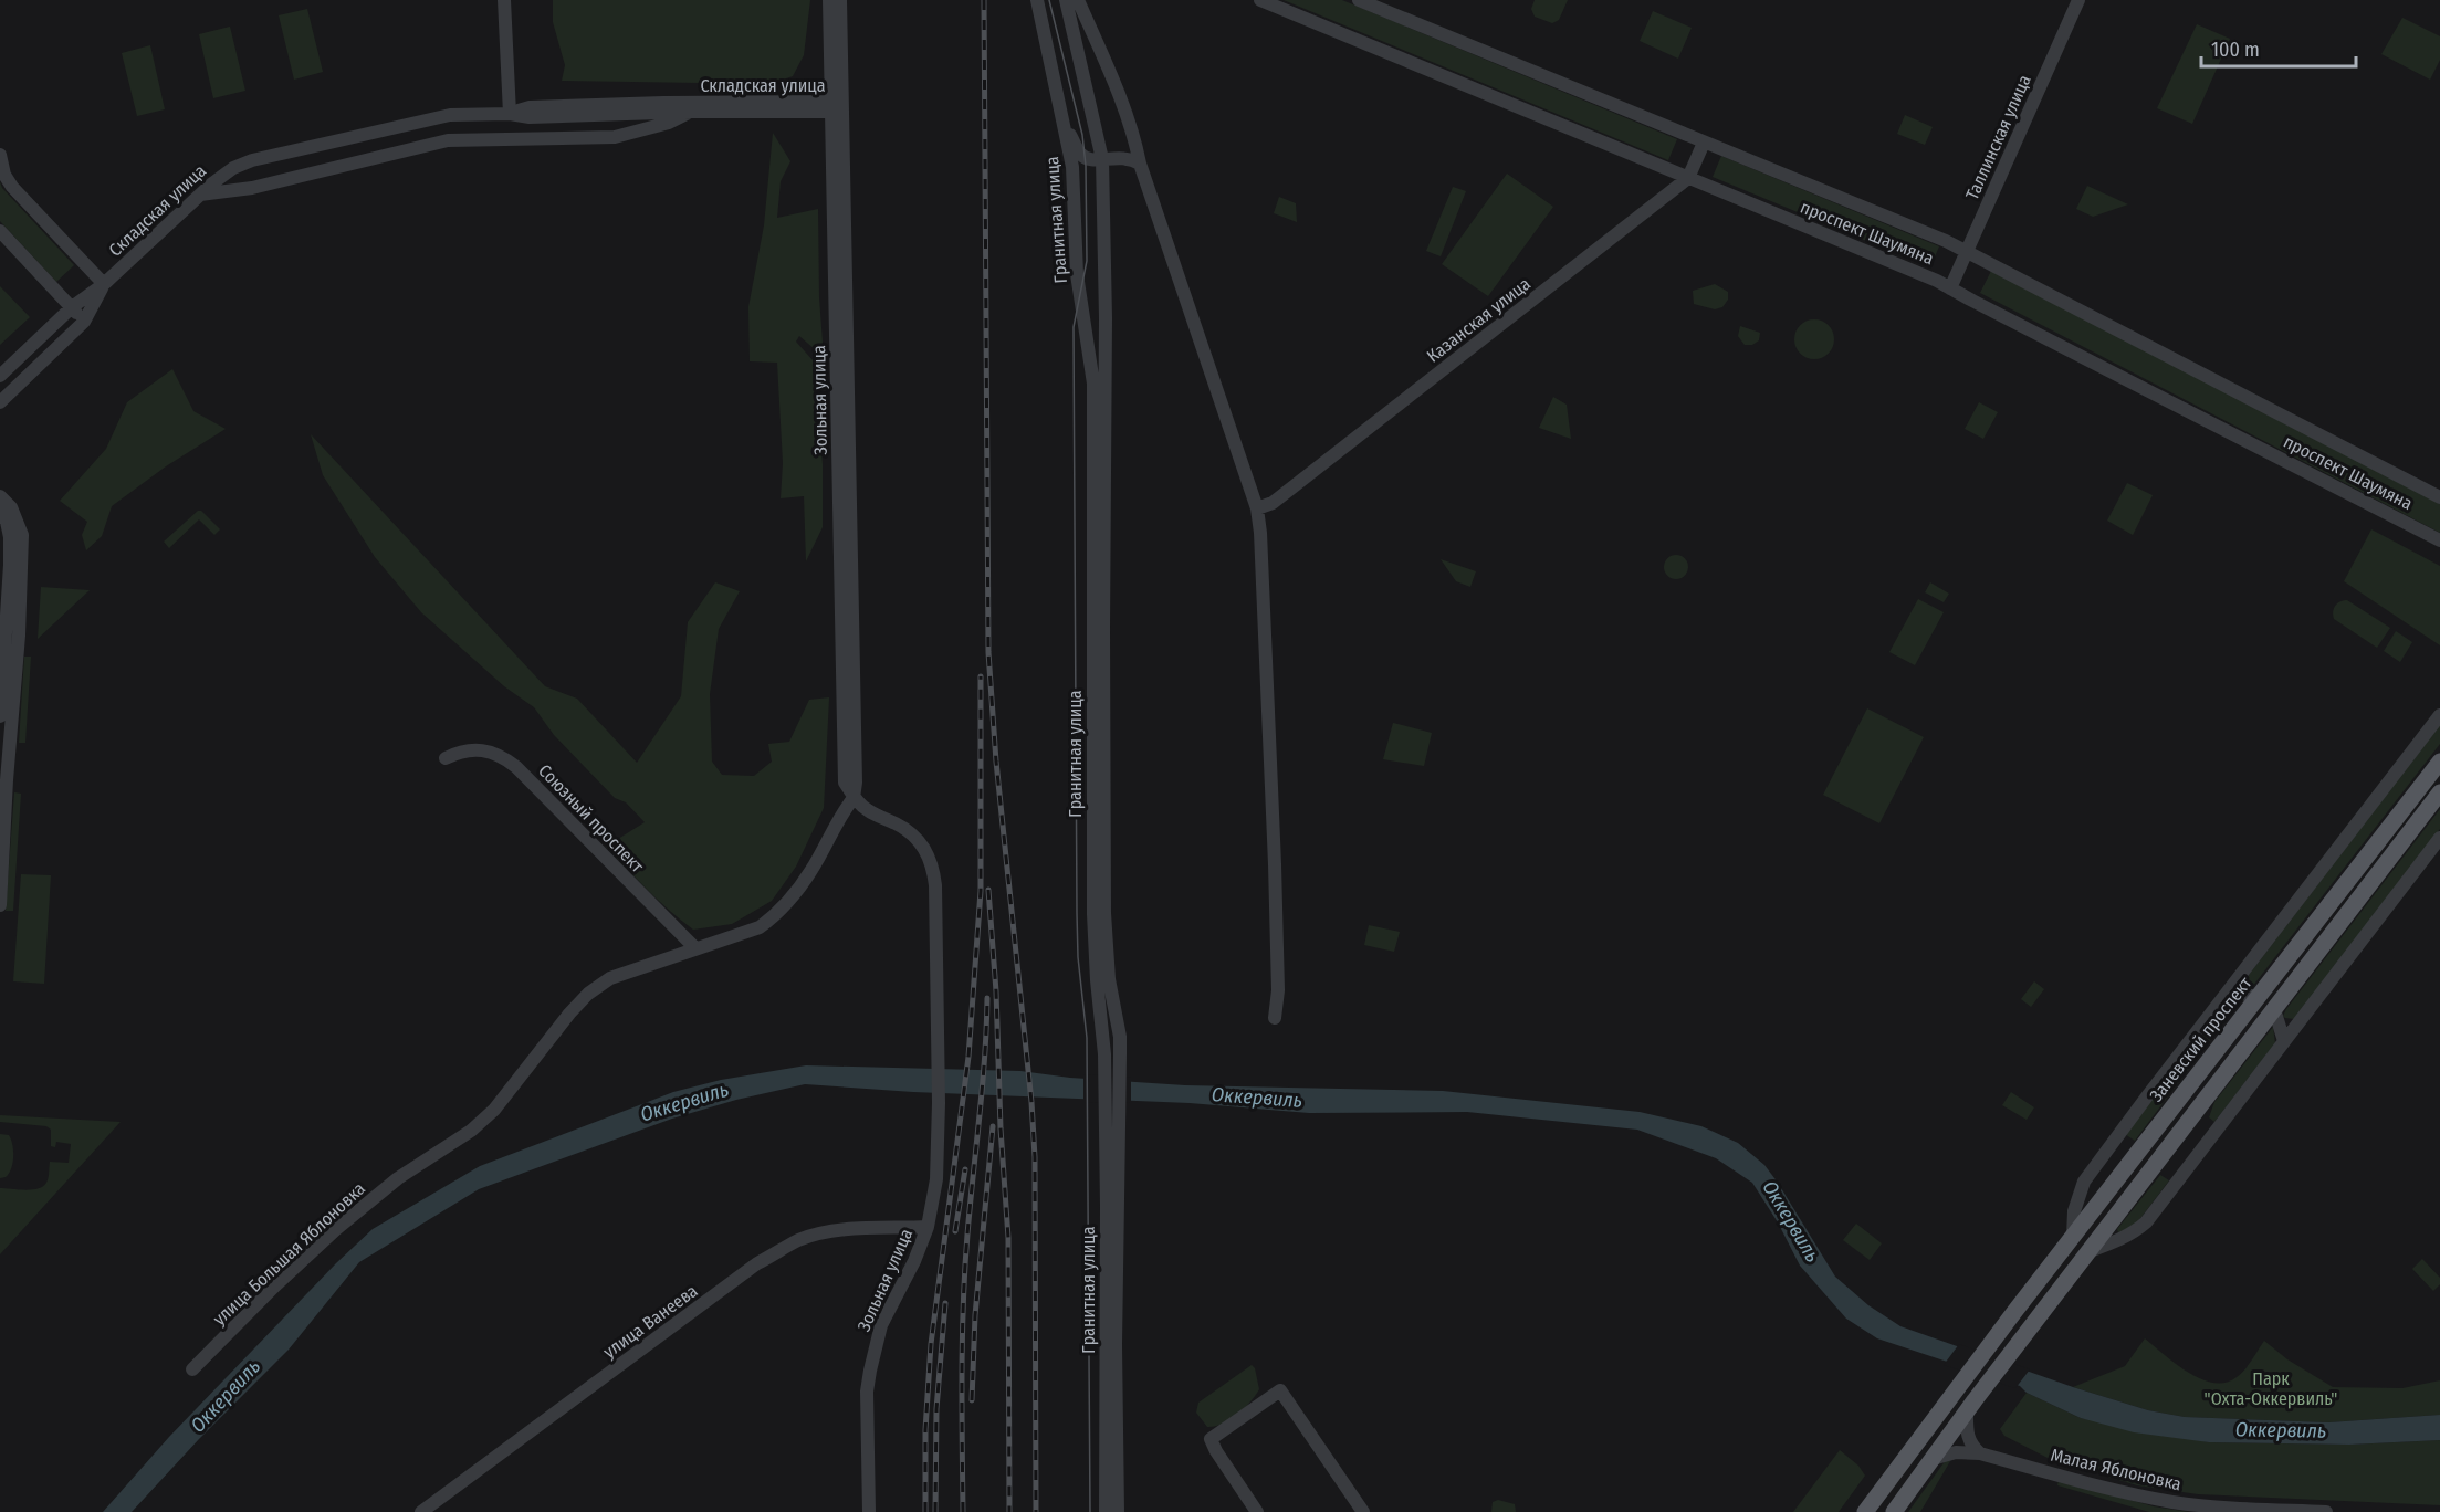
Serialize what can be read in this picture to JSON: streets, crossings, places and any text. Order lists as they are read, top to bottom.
{
  "streets": {
    "main road": ["Заневский проспект"],
    "street": [
      "Складская улица",
      "Таллинская улица",
      "Гранитная улица",
      "проспект Шаумяна",
      "Казанская улица",
      "Зольная улица",
      "Союзный проспект",
      "улица Большая Яблоновка",
      "улица Ванеева",
      "Малая Яблоновка"
    ]
  },
  "crossings": [
    ["Складская улица", "Зольная улица"],
    ["Таллинская улица", "проспект Шаумяна"],
    ["проспект Шаумяна", "Казанская улица"],
    ["Зольная улица", "улица Большая Яблоновка"],
    ["Зольная улица", "улица Ванеева"],
    ["Союзный проспект", "улица Большая Яблоновка"]
  ],
  "water": ["Оккервиль"],
  "parks": ["Парк \"Охта-Оккервиль\""],
  "scale_bar": "100 m"
}
